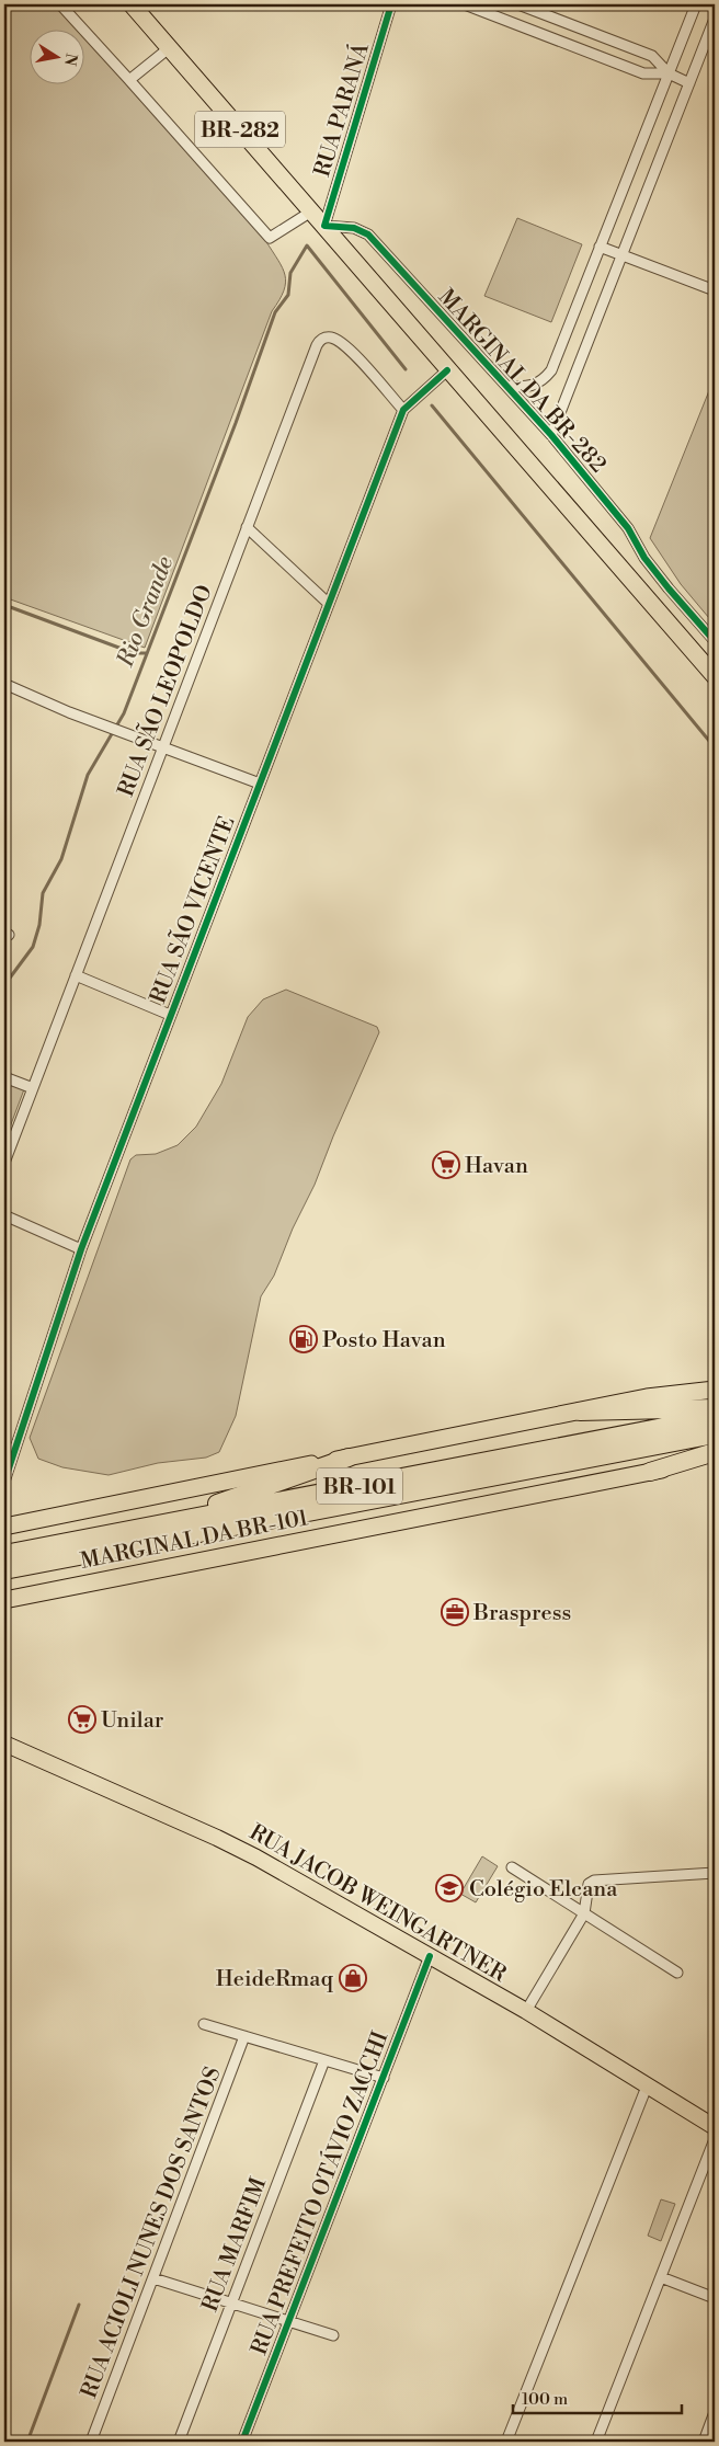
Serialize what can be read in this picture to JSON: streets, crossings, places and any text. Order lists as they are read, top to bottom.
{
  "streets": {
    "highway": ["BR-282", "BR-101", "MARGINAL DA BR-101"],
    "main road": ["RUA JACOB WEINGARTNER"],
    "street": [
      "RUA PARANÁ",
      "MARGINAL DA BR-282",
      "RUA SÃO LEOPOLDO",
      "RUA SÃO VICENTE",
      "RUA PREFEITO OTÁVIO ZACCHI",
      "RUA ACIOLI NUNES DOS SANTOS",
      "RUA MARFIM"
    ]
  },
  "crossings": [
    ["RUA PARANÁ", "BR-282"],
    ["RUA PARANÁ", "MARGINAL DA BR-282"],
    ["BR-282", "MARGINAL DA BR-282"],
    ["BR-282", "RUA SÃO VICENTE"],
    ["RUA SÃO LEOPOLDO", "RUA SÃO VICENTE"],
    ["RUA JACOB WEINGARTNER", "RUA PREFEITO OTÁVIO ZACCHI"]
  ],
  "water": ["Rio Grande"],
  "places": {
    "supermarket": ["Havan", "Unilar"],
    "fuel station": ["Posto Havan"],
    "office": ["Braspress"],
    "school or university": ["Colégio Elcana"],
    "shop": ["HeideRmaq"]
  },
  "scale_bar": "100 m",
  "north": "right"
}
